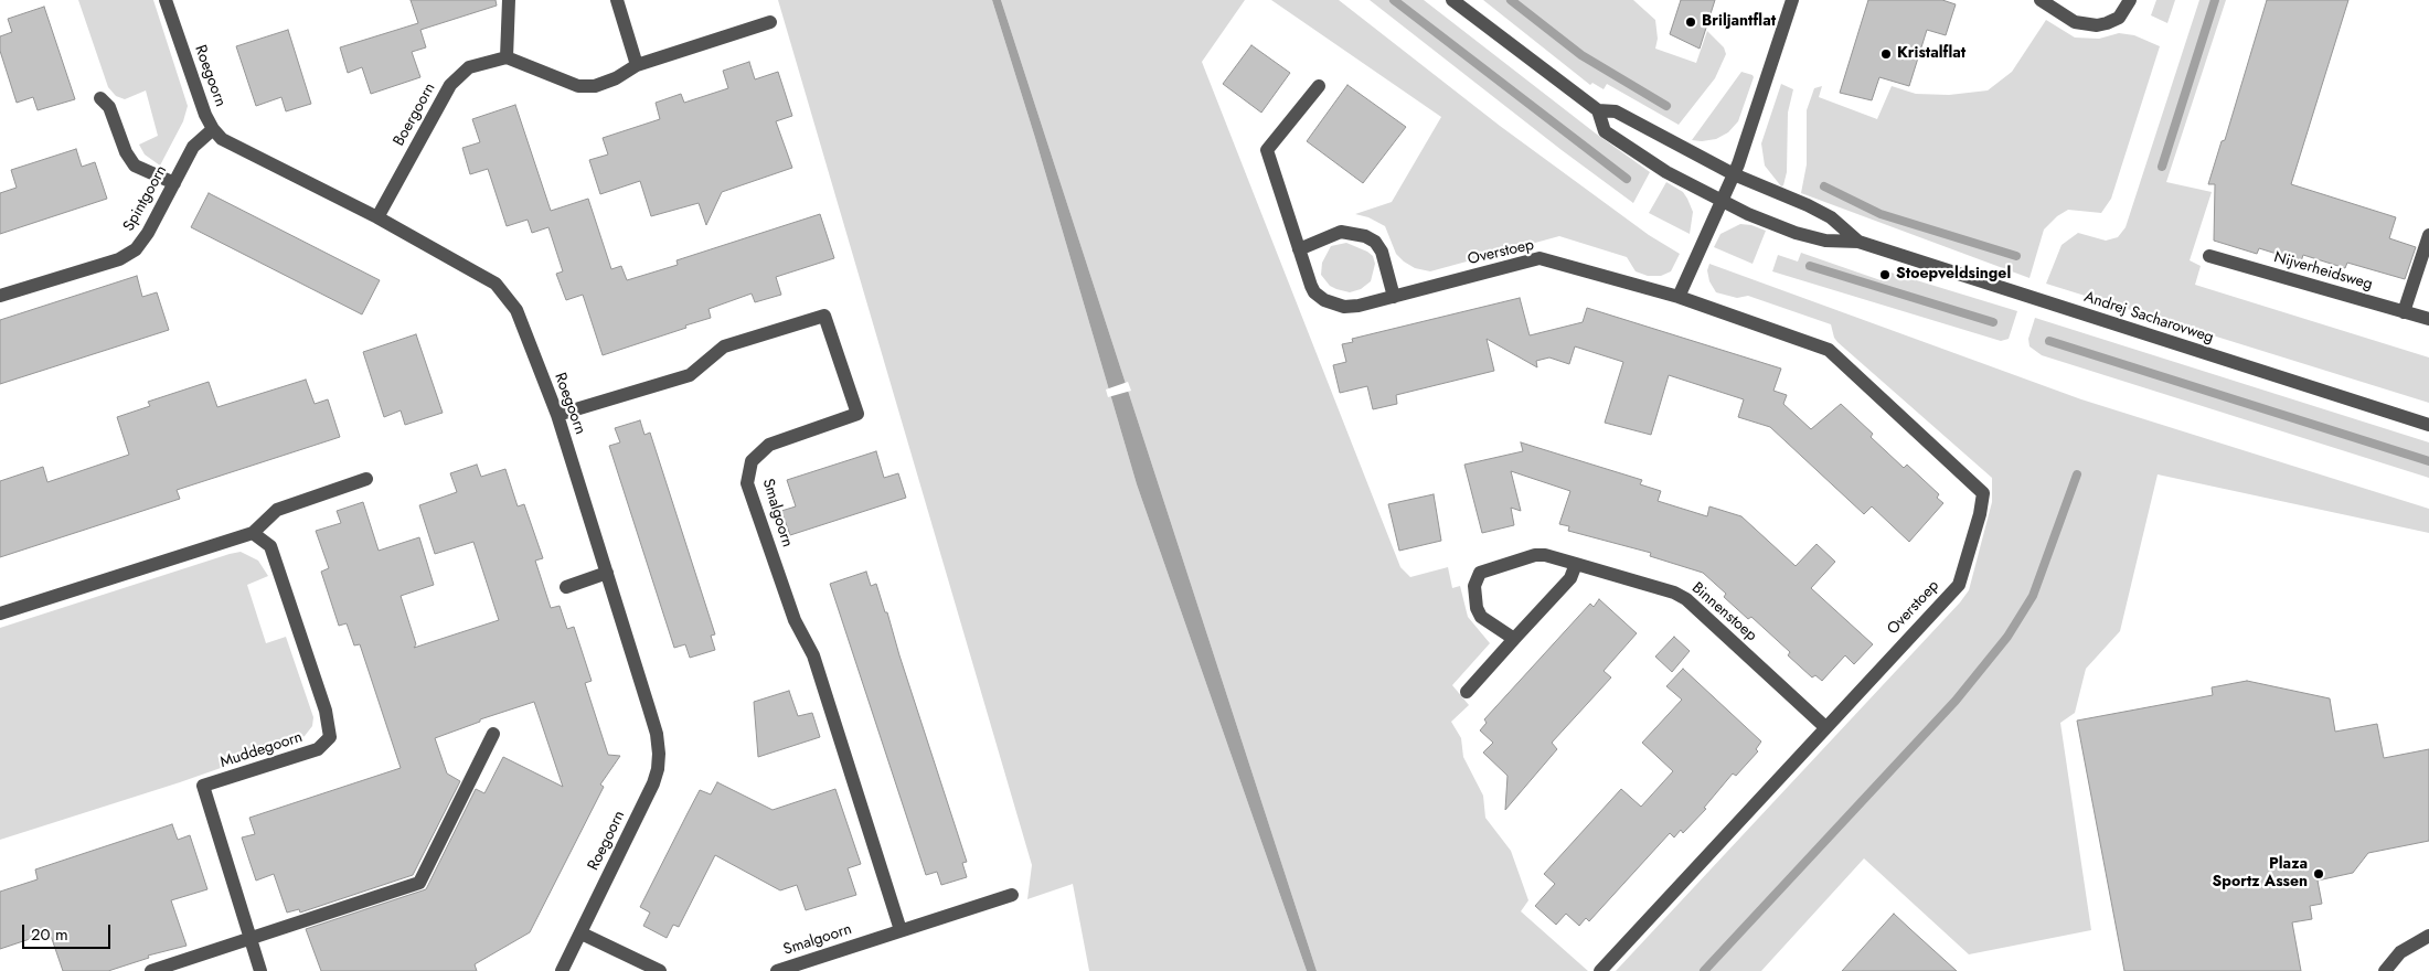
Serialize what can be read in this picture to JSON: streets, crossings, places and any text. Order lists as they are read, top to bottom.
{
  "streets": {
    "street": [
      "Roegoorn",
      "Boergoorn",
      "Spintgoorn",
      "Overstoep",
      "Nijverheidsweg",
      "Andrej Sacharovweg",
      "Smalgoorn",
      "Binnenstoep",
      "Muddegoorn"
    ]
  },
  "crossings": [
    ["Roegoorn", "Boergoorn"],
    ["Roegoorn", "Spintgoorn"],
    ["Roegoorn", "Smalgoorn"],
    ["Overstoep", "Binnenstoep"]
  ],
  "places": [
    "Briljantflat",
    "Kristalflat",
    "Stoepveldsingel",
    "Plaza Sportz Assen"
  ],
  "scale_bar": "20 m"
}
